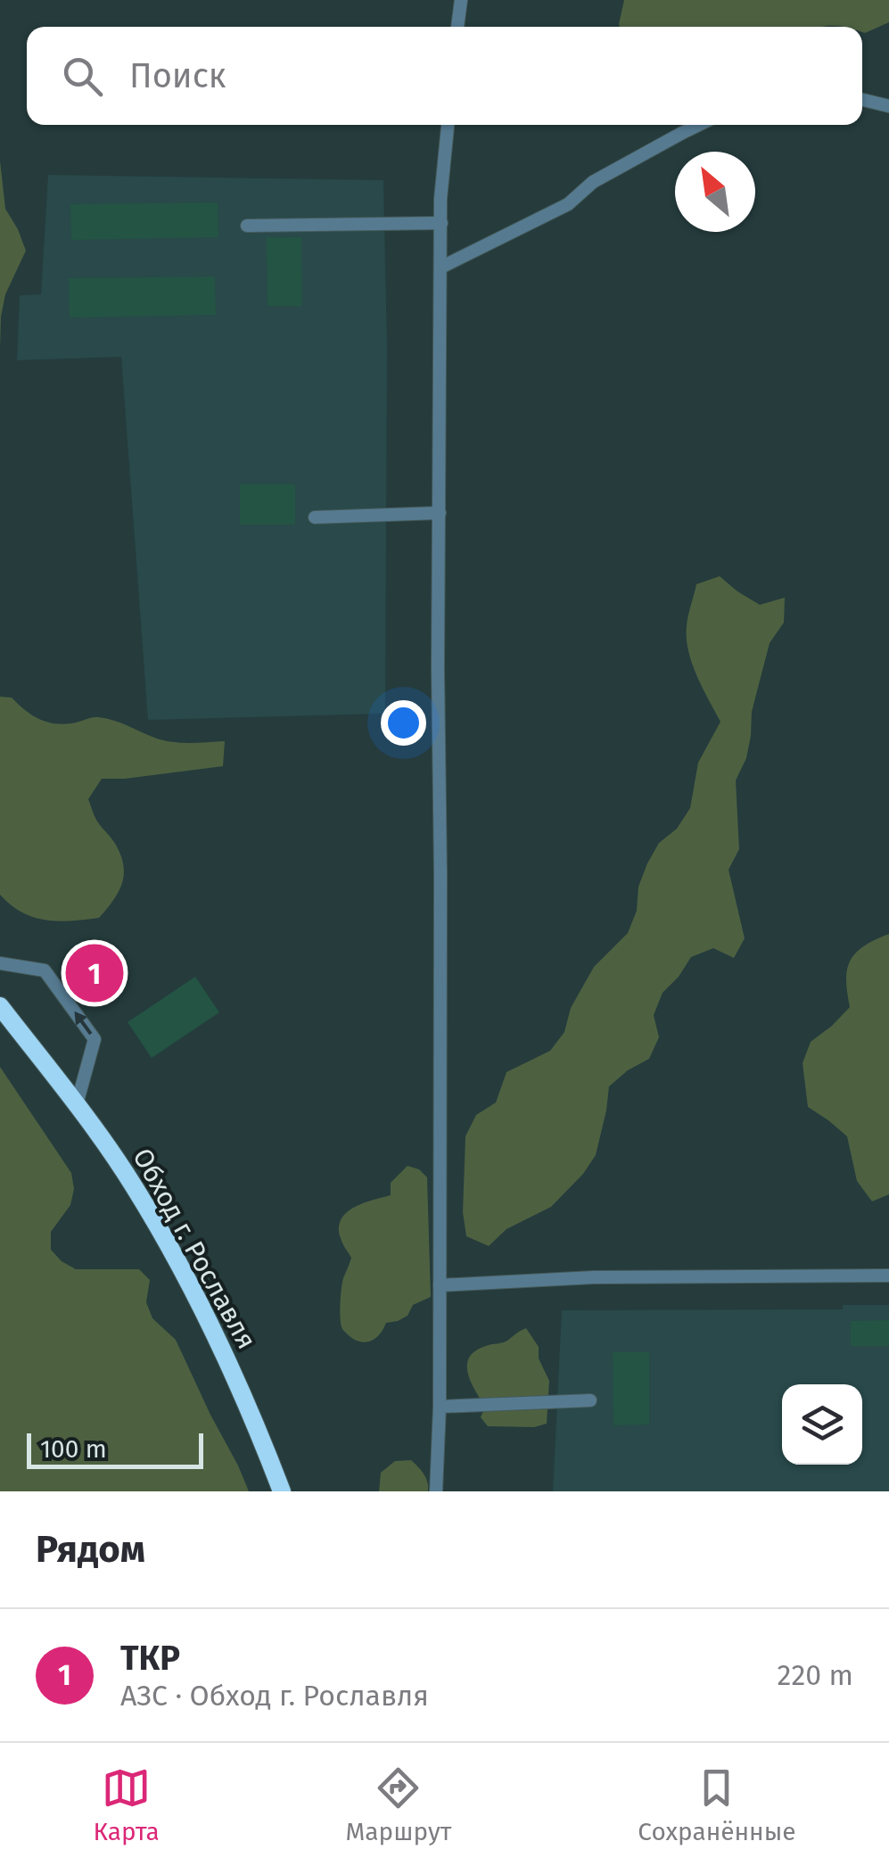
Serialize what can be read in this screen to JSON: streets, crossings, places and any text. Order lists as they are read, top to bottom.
{
  "streets": {
    "highway": ["Обход г. Рославля"]
  },
  "scale_bar": "100 m",
  "north": "top left",
  "page": {
    "search": "Поиск",
    "pins": "1",
    "scale": "100 m",
    "heading": "Рядом",
    "list": [
      {
        "mark": "1",
        "name": "ТКР",
        "note": "АЗС · Обход г. Рославля",
        "value": "220 m"
      }
    ],
    "nav": ["Карта", "Маршрут", "Сохранённые"]
  }
}
